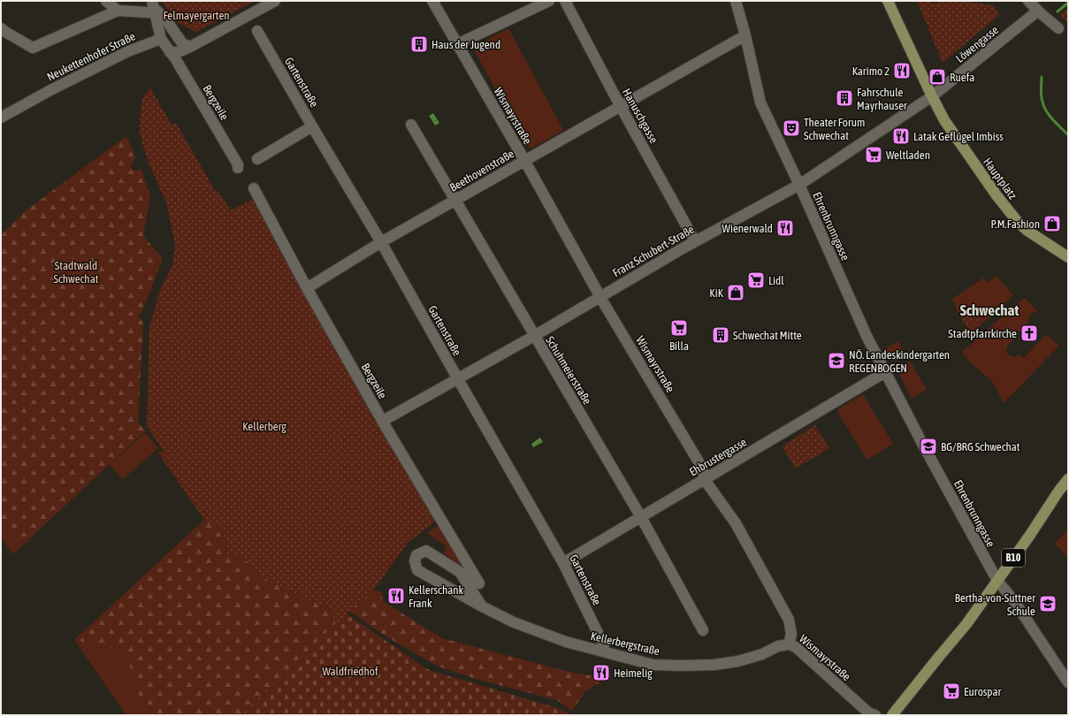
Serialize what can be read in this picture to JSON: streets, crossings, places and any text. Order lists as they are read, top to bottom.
{
  "streets": {
    "main road": ["Hauptplatz", "B10"],
    "street": [
      "Löwengasse",
      "Neukettenhofer Straße",
      "Gartenstraße",
      "Bergzeile",
      "Wismayrstraße",
      "Hanuschgasse",
      "Beethovenstraße",
      "Ehrenbrunngasse",
      "Franz Schubert-Straße",
      "Schuhmeierstraße",
      "Ehbrustergasse",
      "Kellerbergstraße"
    ]
  },
  "crossings": [
    ["Löwengasse", "Hauptplatz"],
    ["Löwengasse", "Franz Schubert-Straße"],
    ["Gartenstraße", "Beethovenstraße"],
    ["Gartenstraße", "Franz Schubert-Straße"],
    ["Gartenstraße", "Ehbrustergasse"],
    ["Bergzeile", "Beethovenstraße"],
    ["Bergzeile", "Franz Schubert-Straße"],
    ["Wismayrstraße", "Beethovenstraße"],
    ["Wismayrstraße", "Franz Schubert-Straße"],
    ["Wismayrstraße", "Ehbrustergasse"],
    ["Wismayrstraße", "Kellerbergstraße"],
    ["Hanuschgasse", "Beethovenstraße"],
    ["Hanuschgasse", "Franz Schubert-Straße"],
    ["Beethovenstraße", "Ehrenbrunngasse"],
    ["Beethovenstraße", "Schuhmeierstraße"],
    ["Hauptplatz", "Franz Schubert-Straße"],
    ["Ehrenbrunngasse", "Franz Schubert-Straße"],
    ["Ehrenbrunngasse", "Ehbrustergasse"],
    ["Ehrenbrunngasse", "B10"],
    ["Franz Schubert-Straße", "Schuhmeierstraße"],
    ["Schuhmeierstraße", "Ehbrustergasse"]
  ],
  "districts": ["Schwechat"],
  "parks": [
    "Felmayergarten",
    "Stadtwald Schwechat",
    "Kellerberg",
    "Waldfriedhof"
  ],
  "places": {
    "building": ["Haus der Jugend", "Fahrschule Mayrhauser", "Schwechat Mitte"],
    "restaurant": [
      "Karimo 2",
      "Latak Geflügel Imbiss",
      "Wienerwald",
      "Kellerschank Frank",
      "Heimelig"
    ],
    "shop": ["Ruefa", "P.M.Fashion", "KiK"],
    "theatre": ["Theater Forum Schwechat"],
    "supermarket": [
      "Weltladen",
      "Lidl",
      "Billa",
      "Eurospar"
    ],
    "church": ["Stadtpfarrkirche"],
    "school or university": ["NÖ. Landeskindergarten REGENBOGEN", "BG/BRG Schwechat", "Bertha-von-Suttner Schule"]
  }
}
